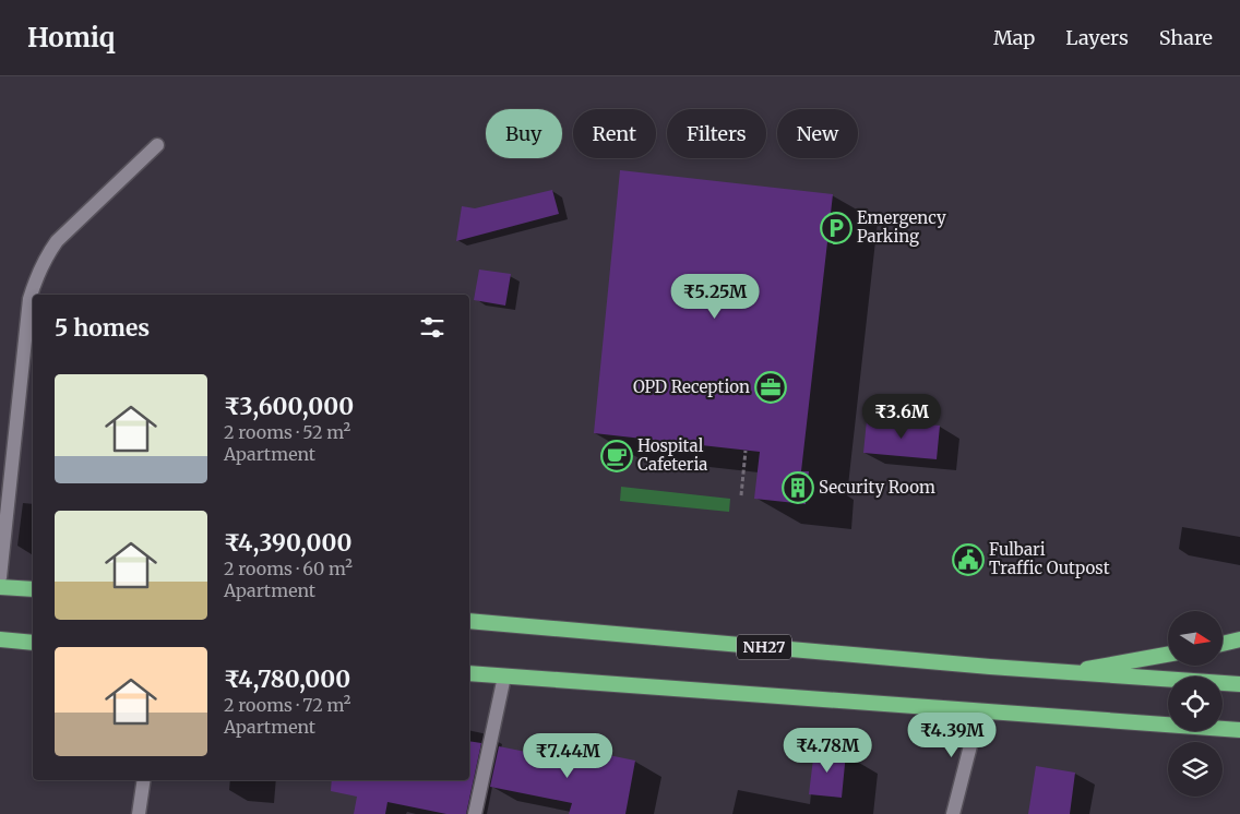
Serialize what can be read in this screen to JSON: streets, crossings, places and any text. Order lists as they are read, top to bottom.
{
  "streets": {
    "highway": ["NH27"]
  },
  "places": {
    "parking": ["Emergency Parking"],
    "office": ["OPD Reception"],
    "cafe": ["Hospital Cafeteria"],
    "building": ["Security Room"],
    "public building": ["Fulbari Traffic Outpost"]
  },
  "north": "right",
  "page": {
    "header": "Homiq",
    "nav": ["Map", "Layers", "Share"],
    "chip": [
      "Buy",
      "Rent",
      "Filters",
      "New"
    ],
    "price": [
      "₹5.25M",
      "₹3.6M",
      "₹4.39M",
      "₹4.78M",
      "₹7.44M"
    ],
    "heading": "5 homes",
    "list": [
      {
        "name": "₹3,600,000",
        "note": "2 rooms · 52 m² · Apartment"
      },
      {
        "name": "₹4,390,000",
        "note": "2 rooms · 60 m² · Apartment"
      },
      {
        "name": "₹4,780,000",
        "note": "2 rooms · 72 m² · Apartment"
      }
    ]
  }
}
